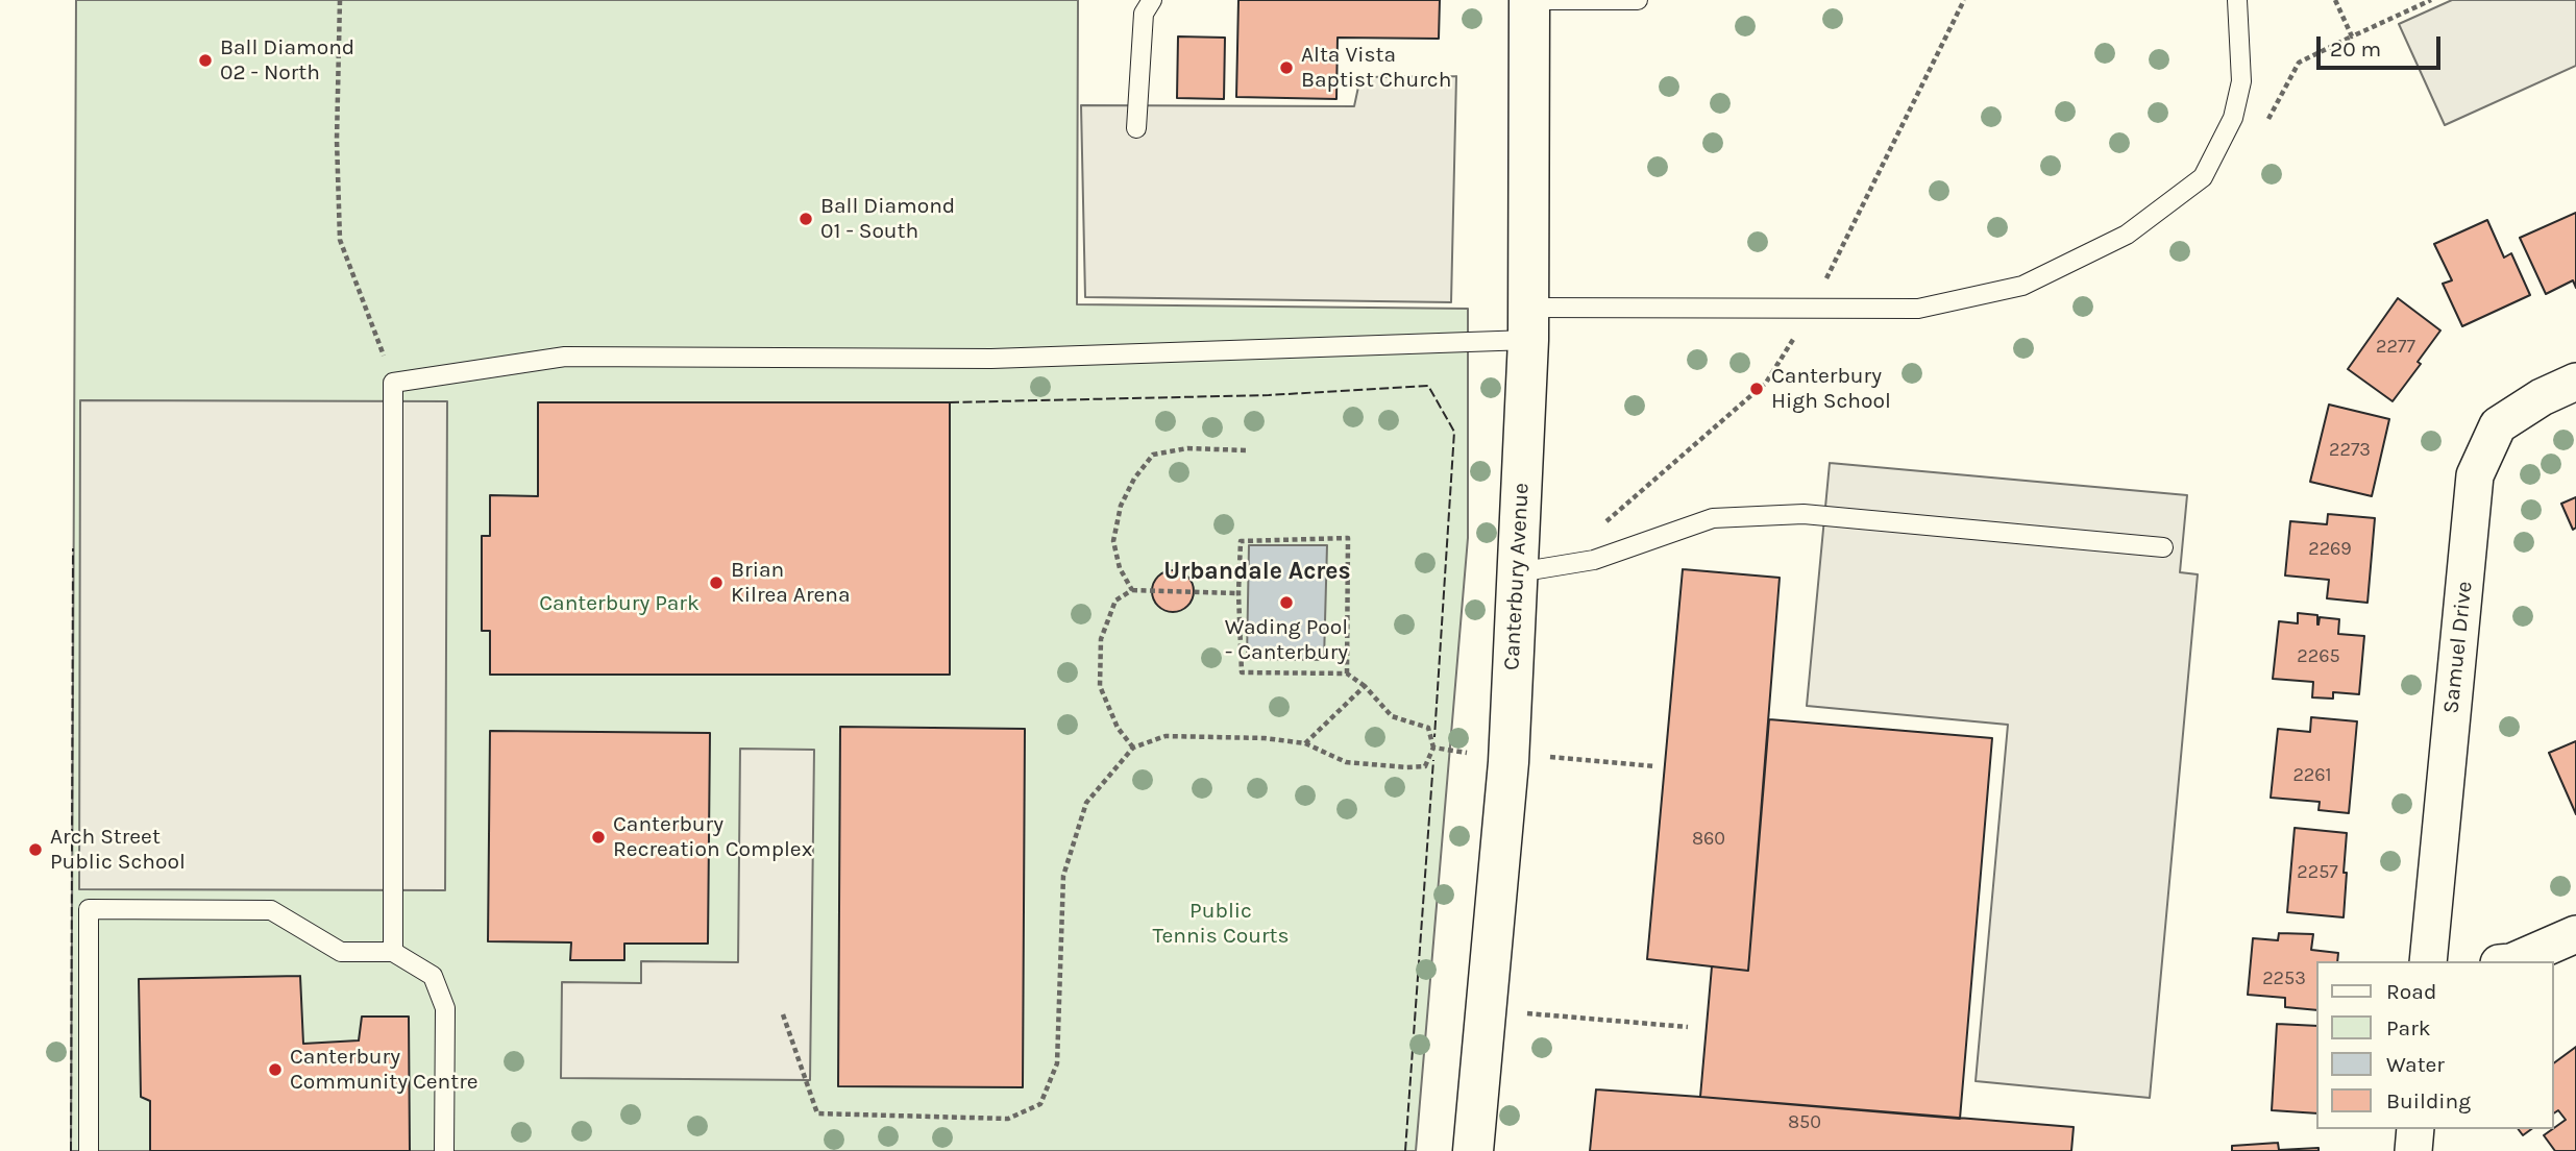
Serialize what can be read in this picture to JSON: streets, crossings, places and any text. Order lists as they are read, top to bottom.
{
  "streets": {
    "street": ["Canterbury Avenue", "Samuel Drive"]
  },
  "districts": ["Urbandale Acres"],
  "parks": ["Canterbury Park", "Public Tennis Courts"],
  "places": [
    "Ball Diamond 02 - North",
    "Alta Vista Baptist Church",
    "Ball Diamond 01 - South",
    "Canterbury High School",
    "Brian Kilrea Arena",
    "Wading Pool - Canterbury",
    "Canterbury Recreation Complex",
    "Arch Street Public School",
    "Canterbury Community Centre"
  ],
  "house_numbers": [
    "2277",
    "2273",
    "2269",
    "2265",
    "2261",
    "860",
    "2257",
    "2253",
    "850"
  ],
  "legend": [
    "Road",
    "Park",
    "Water",
    "Building"
  ],
  "scale_bar": "20 m"
}
